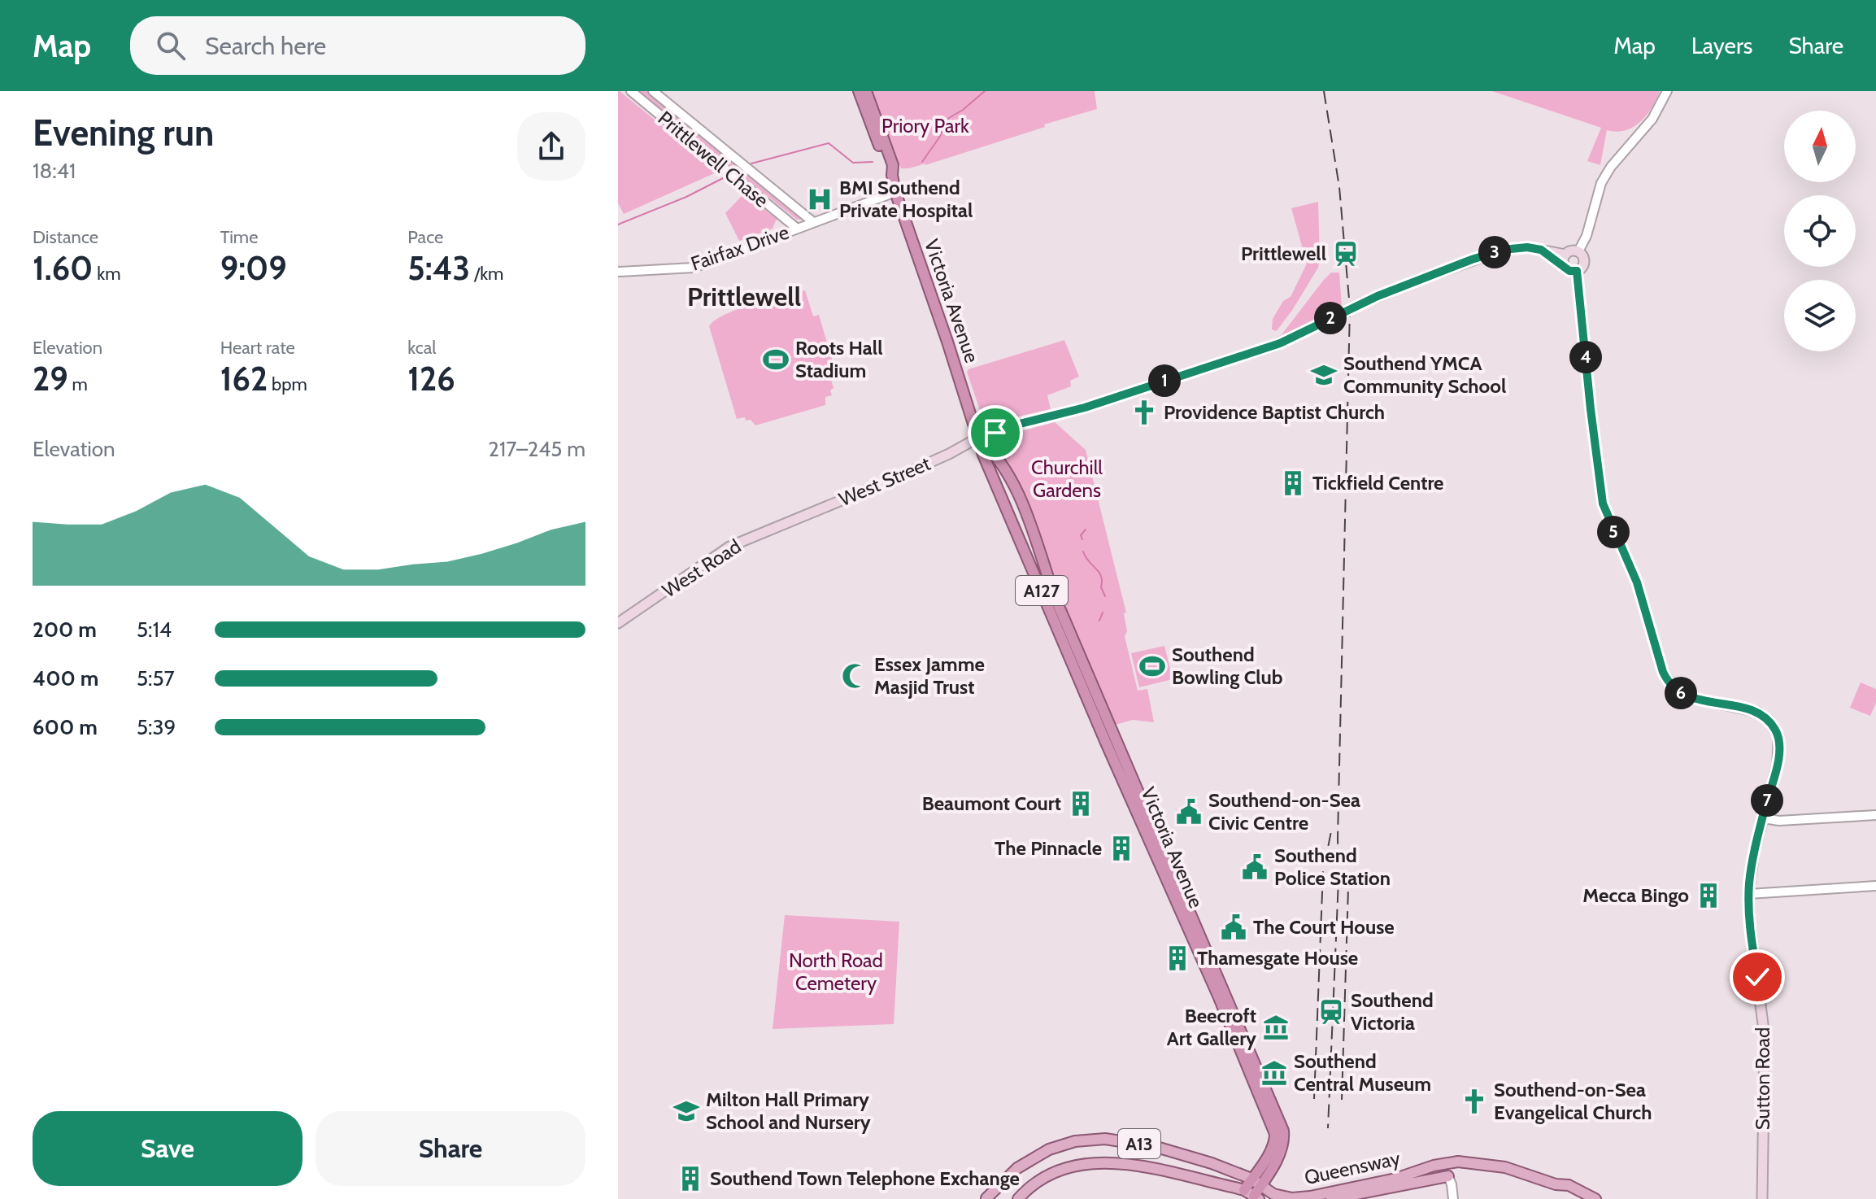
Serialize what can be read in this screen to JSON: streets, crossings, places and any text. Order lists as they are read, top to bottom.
{
  "streets": {
    "highway": ["Victoria Avenue", "A127"],
    "main road": [
      "West Street",
      "West Road",
      "Sutton Road",
      "A13",
      "Queensway"
    ],
    "street": ["Prittlewell Chase", "Fairfax Drive"]
  },
  "crossings": [
    ["Prittlewell Chase", "Fairfax Drive"],
    ["Fairfax Drive", "Victoria Avenue"],
    ["Victoria Avenue", "West Street"],
    ["Victoria Avenue", "A13"],
    ["Victoria Avenue", "Queensway"],
    ["West Street", "West Road"],
    ["West Street", "Sutton Road"]
  ],
  "districts": ["Prittlewell"],
  "parks": ["Priory Park", "Churchill Gardens", "North Road Cemetery"],
  "places": {
    "hospital": ["BMI Southend Private Hospital"],
    "station": ["Prittlewell", "Southend Victoria"],
    "sports": ["Roots Hall Stadium", "Southend Bowling Club"],
    "school or university": ["Southend YMCA Community School", "Milton Hall Primary School and Nursery"],
    "church": ["Providence Baptist Church", "Southend-on-Sea Evangelical Church"],
    "building": [
      "Tickfield Centre",
      "Beaumont Court",
      "The Pinnacle",
      "Mecca Bingo",
      "Thamesgate House",
      "Southend Town Telephone Exchange"
    ],
    "mosque": ["Essex Jamme Masjid Trust"],
    "public building": ["Southend-on-Sea Civic Centre", "Southend Police Station", "The Court House"],
    "museum": ["Beecroft Art Gallery", "Southend Central Museum"]
  },
  "north": "top",
  "page": {
    "header": "Map",
    "search": "Search here",
    "nav": ["Map", "Layers", "Share"],
    "heading": ["Evening run", "18:41"],
    "stats": [
      ["Distance", "1.60 km"],
      ["Time", "9:09"],
      ["Pace", "5:43 /km"],
      ["Elevation", "29 m"],
      ["Heart rate", "162 bpm"],
      ["kcal", "126"]
    ],
    "pins": [
      "3",
      "2",
      "4",
      "1",
      "5",
      "6",
      "7"
    ],
    "chart": ["Elevation", "217–245 m"],
    "list": [
      {
        "name": "200 m",
        "note": "5:14"
      },
      {
        "name": "400 m",
        "note": "5:57"
      },
      {
        "name": "600 m",
        "note": "5:39"
      }
    ],
    "buttons": ["Save", "Share"]
  }
}
